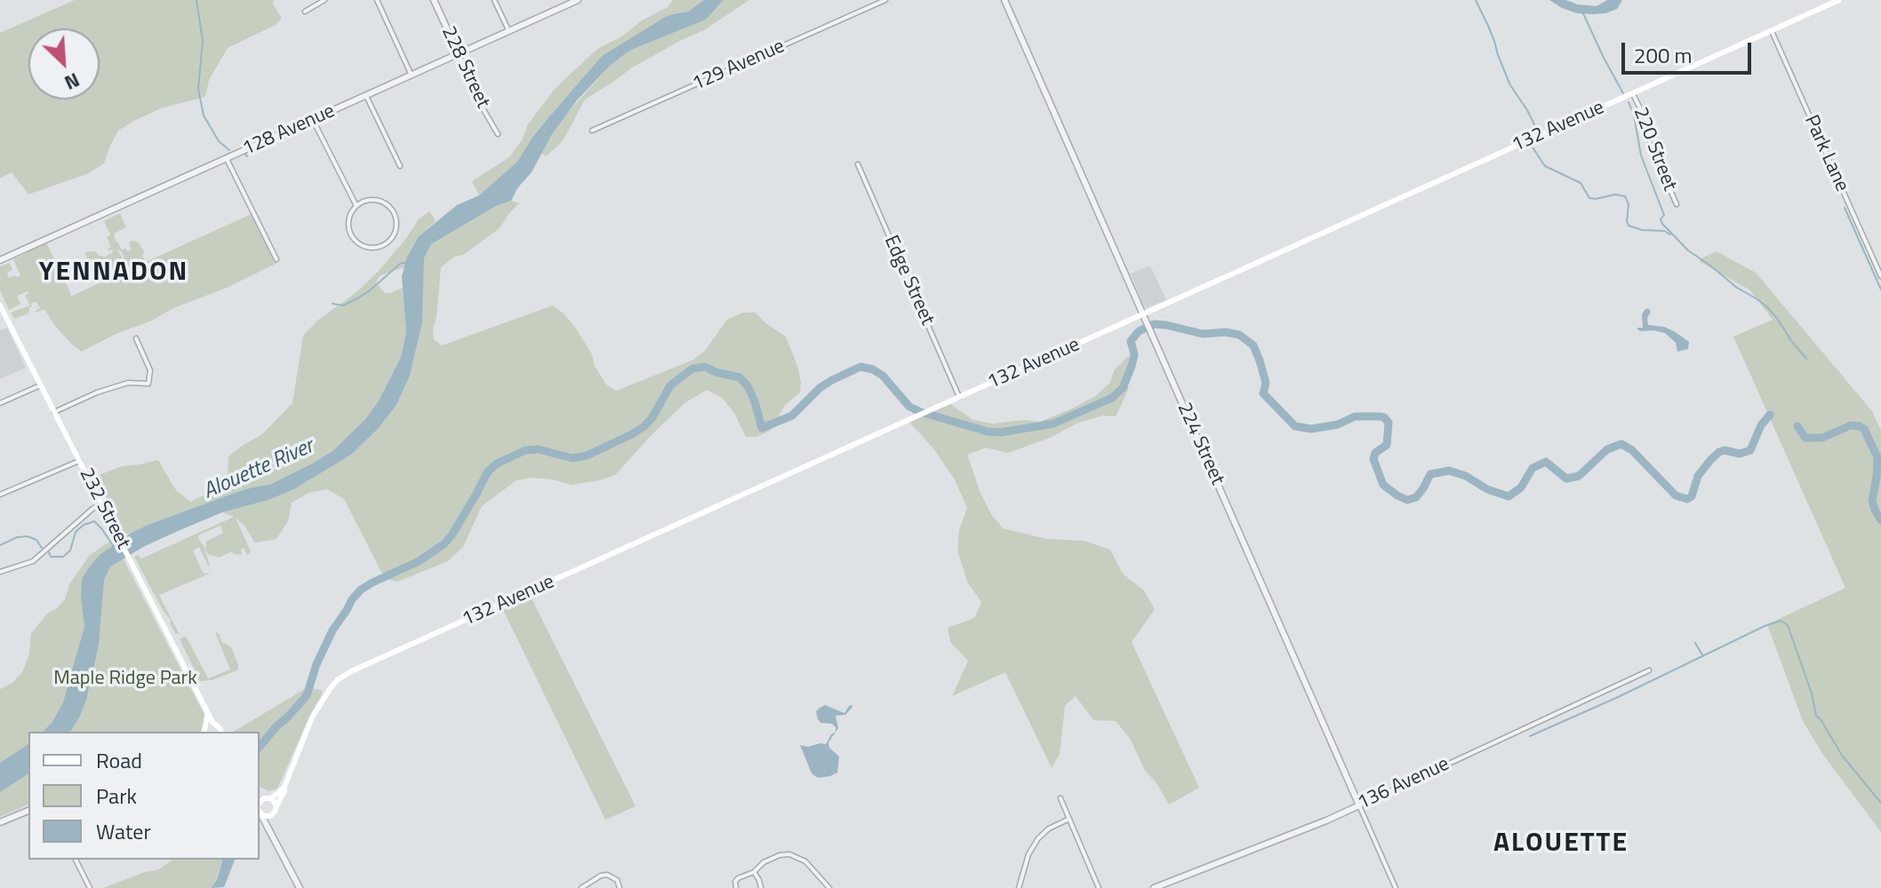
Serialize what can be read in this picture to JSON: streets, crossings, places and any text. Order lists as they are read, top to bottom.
{
  "streets": {
    "main road": ["132 Avenue", "232 Street"],
    "street": [
      "129 Avenue",
      "228 Street",
      "128 Avenue",
      "220 Street",
      "Park Lane",
      "Edge Street",
      "224 Street",
      "136 Avenue"
    ]
  },
  "crossings": [
    ["228 Street", "128 Avenue"],
    ["132 Avenue", "220 Street"],
    ["132 Avenue", "Park Lane"],
    ["132 Avenue", "Edge Street"],
    ["132 Avenue", "224 Street"],
    ["224 Street", "136 Avenue"]
  ],
  "districts": ["YENNADON", "ALOUETTE"],
  "water": ["Alouette River"],
  "parks": ["Maple Ridge Park"],
  "legend": ["Road", "Park", "Water"],
  "scale_bar": "200 m",
  "north": "bottom right"
}
